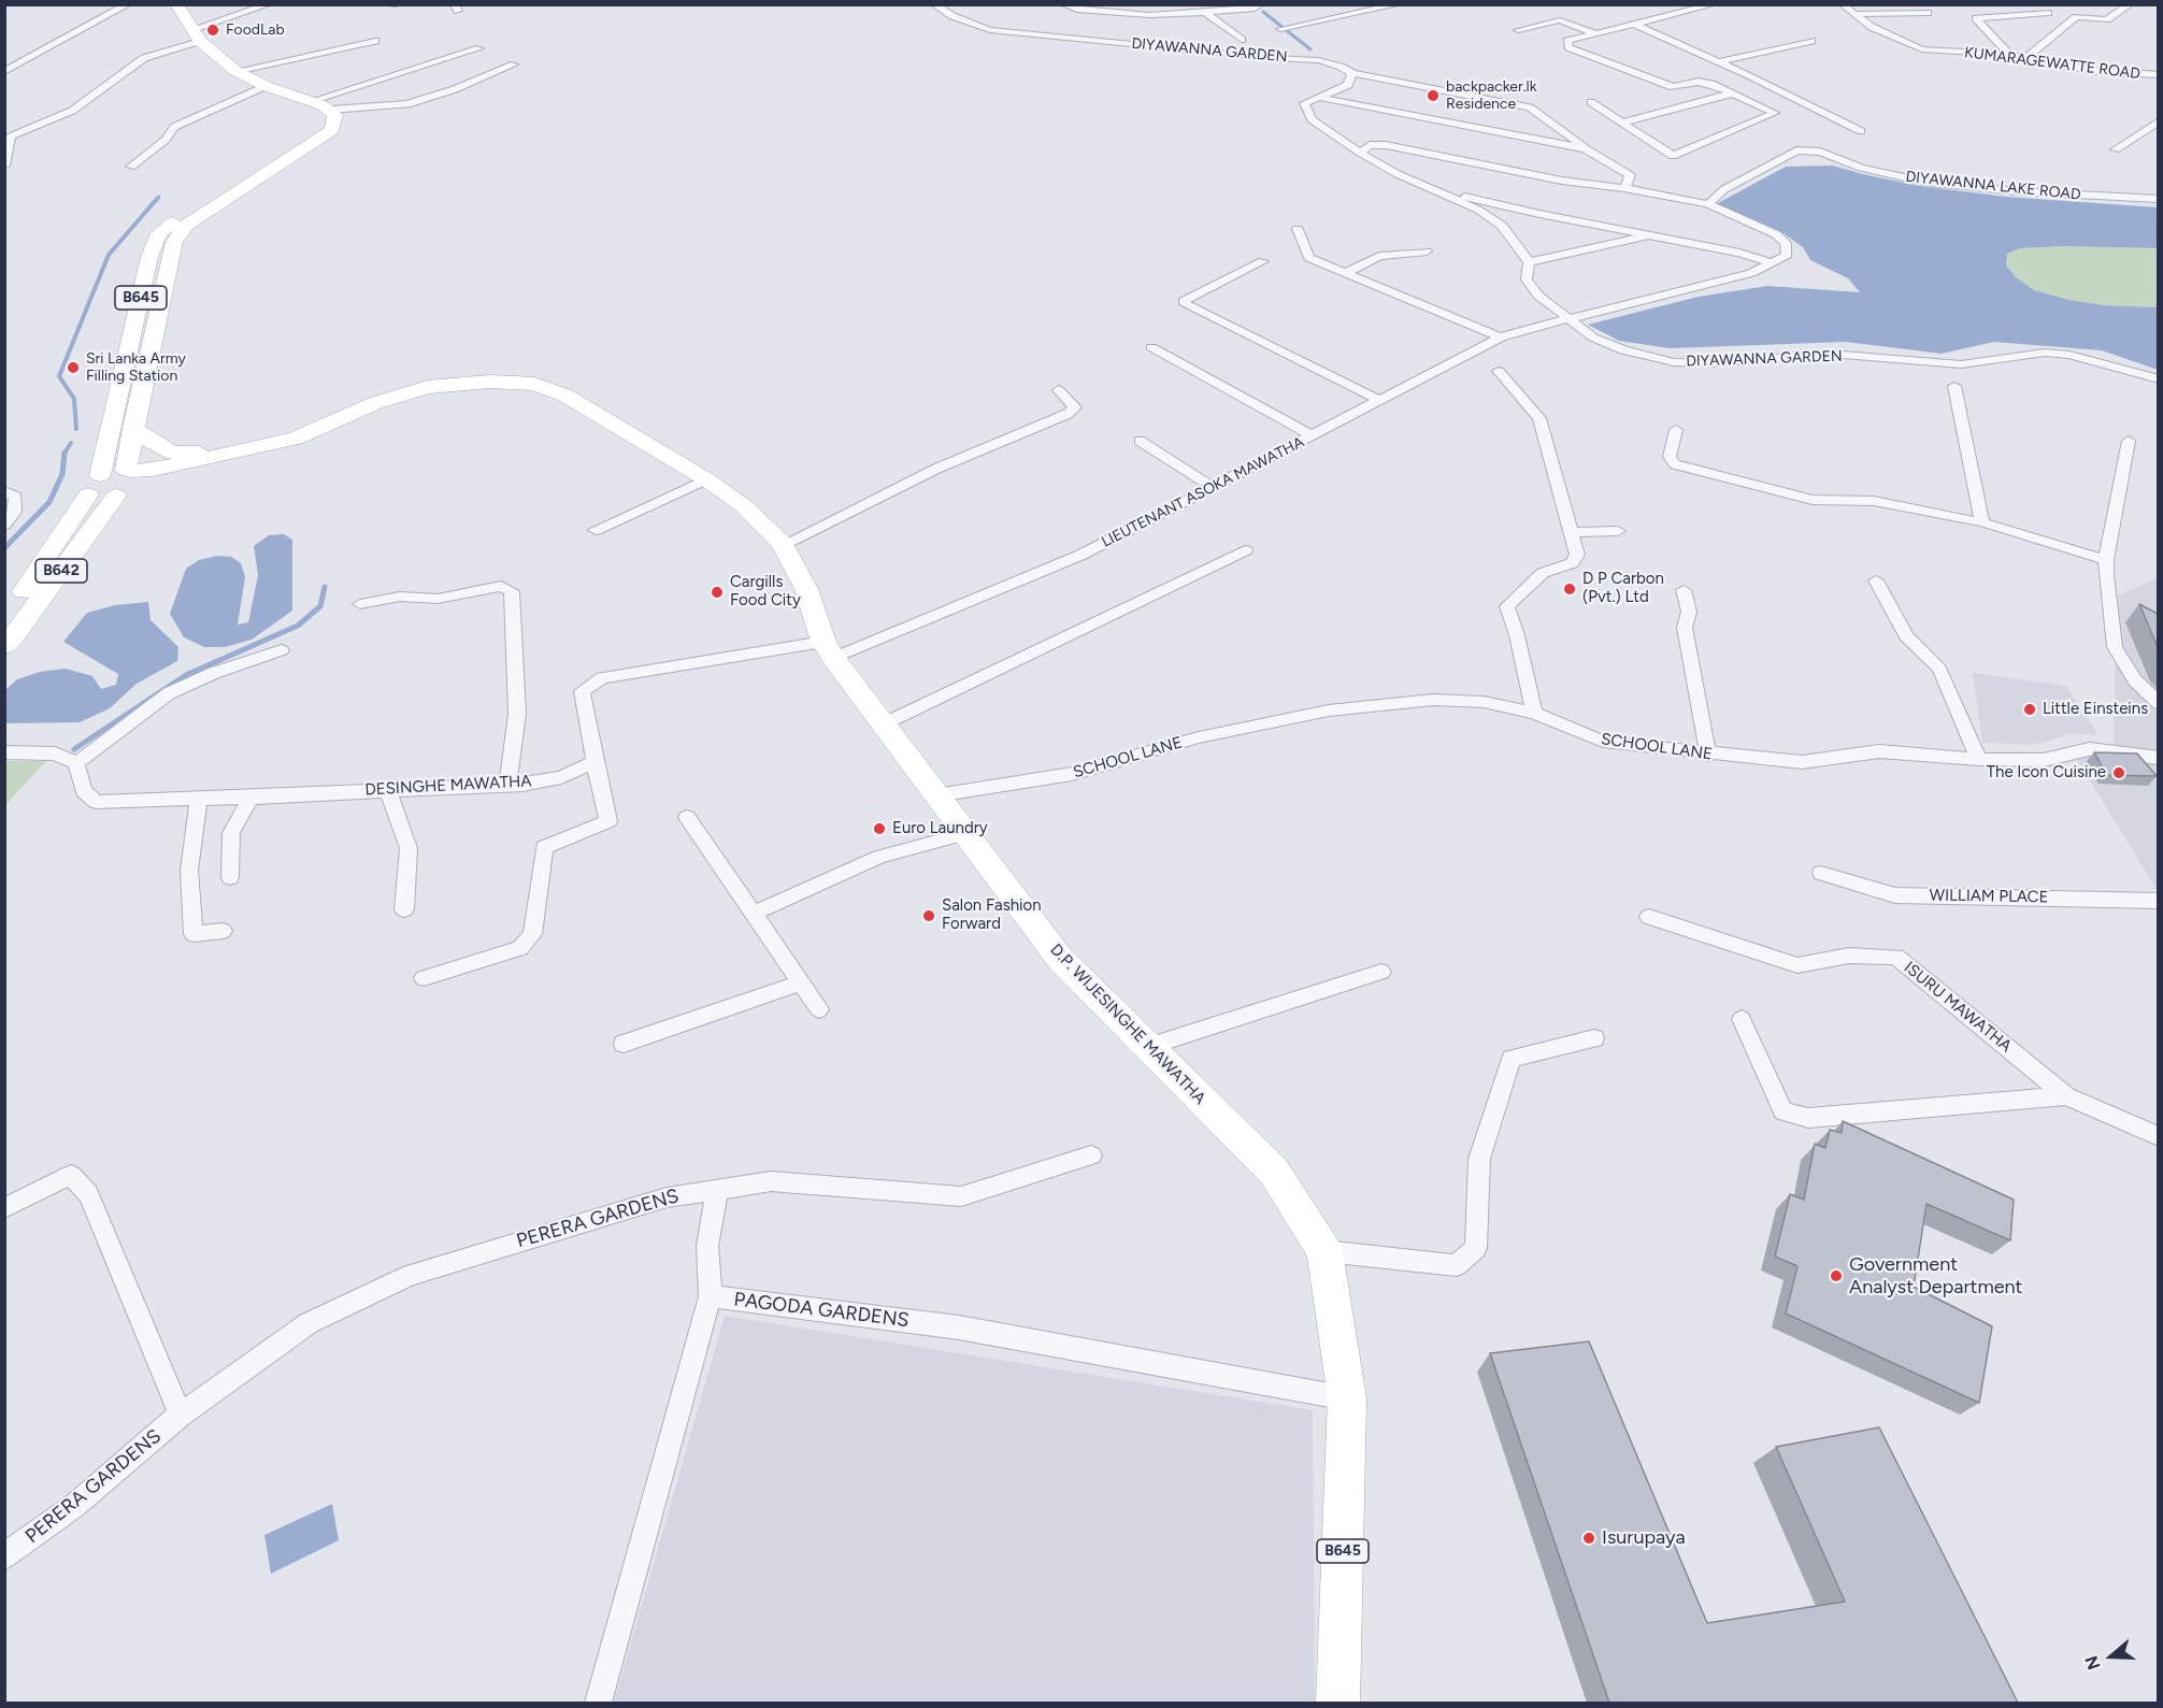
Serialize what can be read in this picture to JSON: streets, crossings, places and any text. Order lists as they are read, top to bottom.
{
  "streets": {
    "main road": ["B645", "B642", "D.P. WIJESINGHE MAWATHA"],
    "street": [
      "DIYAWANNA GARDEN",
      "KUMARAGEWATTE ROAD",
      "DIYAWANNA LAKE ROAD",
      "LIEUTENANT ASOKA MAWATHA",
      "SCHOOL LANE",
      "DESINGHE MAWATHA",
      "WILLIAM PLACE",
      "ISURU MAWATHA",
      "PERERA GARDENS",
      "PAGODA GARDENS"
    ]
  },
  "crossings": [
    ["DIYAWANNA GARDEN", "LIEUTENANT ASOKA MAWATHA"],
    ["B645", "B642"],
    ["B645", "D.P. WIJESINGHE MAWATHA"],
    ["LIEUTENANT ASOKA MAWATHA", "D.P. WIJESINGHE MAWATHA"],
    ["B642", "D.P. WIJESINGHE MAWATHA"],
    ["SCHOOL LANE", "D.P. WIJESINGHE MAWATHA"],
    ["D.P. WIJESINGHE MAWATHA", "PAGODA GARDENS"]
  ],
  "places": [
    "FoodLab",
    "backpacker.lk Residence",
    "Sri Lanka Army Filling Station",
    "D P Carbon (Pvt.) Ltd",
    "Cargills Food City",
    "Little Einsteins",
    "The Icon Cuisine",
    "Euro Laundry",
    "Salon Fashion Forward",
    "Government Analyst Department",
    "Isurupaya"
  ],
  "north": "left"
}
